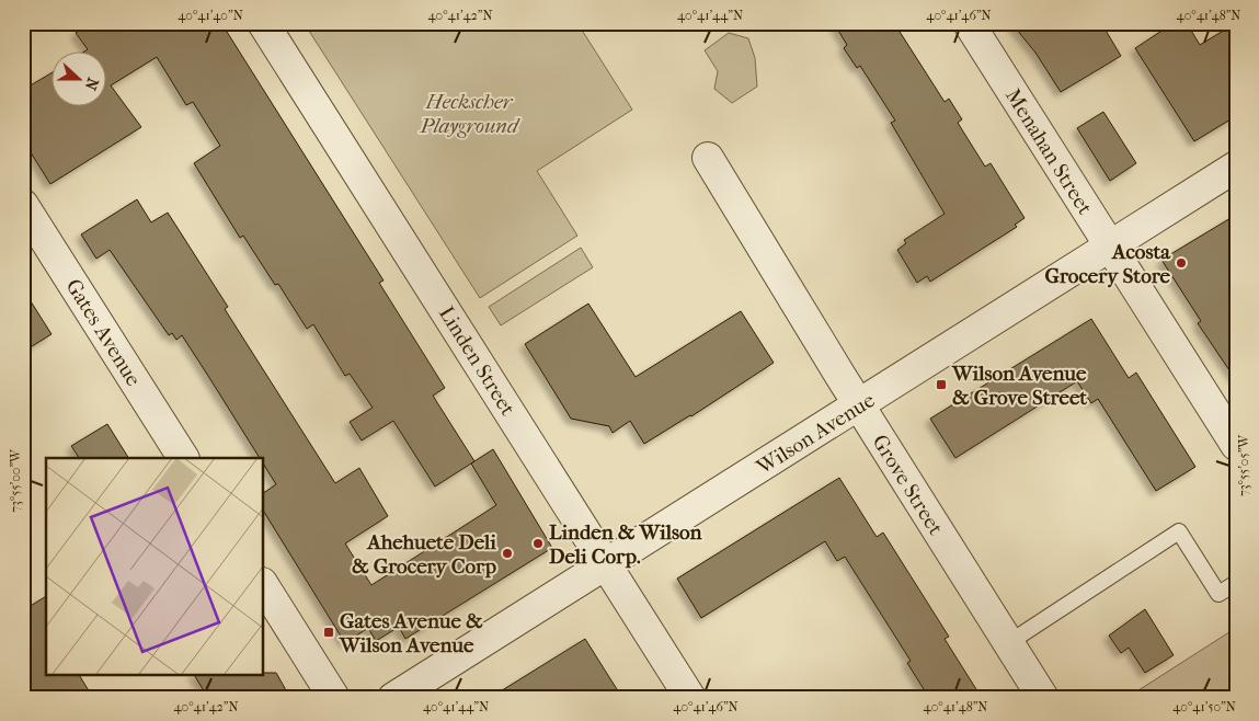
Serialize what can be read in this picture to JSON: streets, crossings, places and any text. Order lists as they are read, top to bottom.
{
  "streets": {
    "street": [
      "Menahan Street",
      "Gates Avenue",
      "Linden Street",
      "Wilson Avenue",
      "Grove Street"
    ]
  },
  "crossings": [
    ["Menahan Street", "Wilson Avenue"],
    ["Linden Street", "Wilson Avenue"],
    ["Wilson Avenue", "Grove Street"]
  ],
  "parks": ["Heckscher Playground"],
  "places": {
    "other": ["Acosta Grocery Store", "Linden & Wilson Deli Corp.", "Ahehuete Deli & Grocery Corp"],
    "transit": ["Wilson Avenue & Grove Street", "Gates Avenue & Wilson Avenue"]
  },
  "north": "right",
  "coordinates": [
    "40°41'40\"N",
    "40°41'42\"N",
    "40°41'44\"N",
    "40°41'46\"N",
    "40°41'48\"N",
    "73°55'05\"W",
    "73°55'00\"W",
    "40°41'50\"N"
  ]
}
